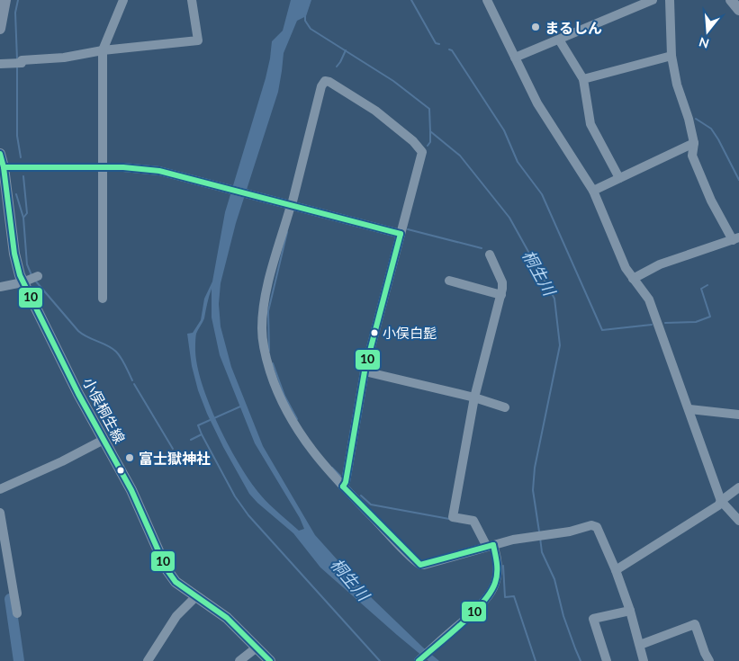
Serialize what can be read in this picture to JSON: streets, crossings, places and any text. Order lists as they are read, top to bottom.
{
  "streets": {
    "main road": ["小俣桐生線"]
  },
  "water": ["桐生川"],
  "places": ["まるしん", "小俣白髭", "富士獄神社"],
  "lines": ["transit line 10"],
  "north": "bottom"
}
